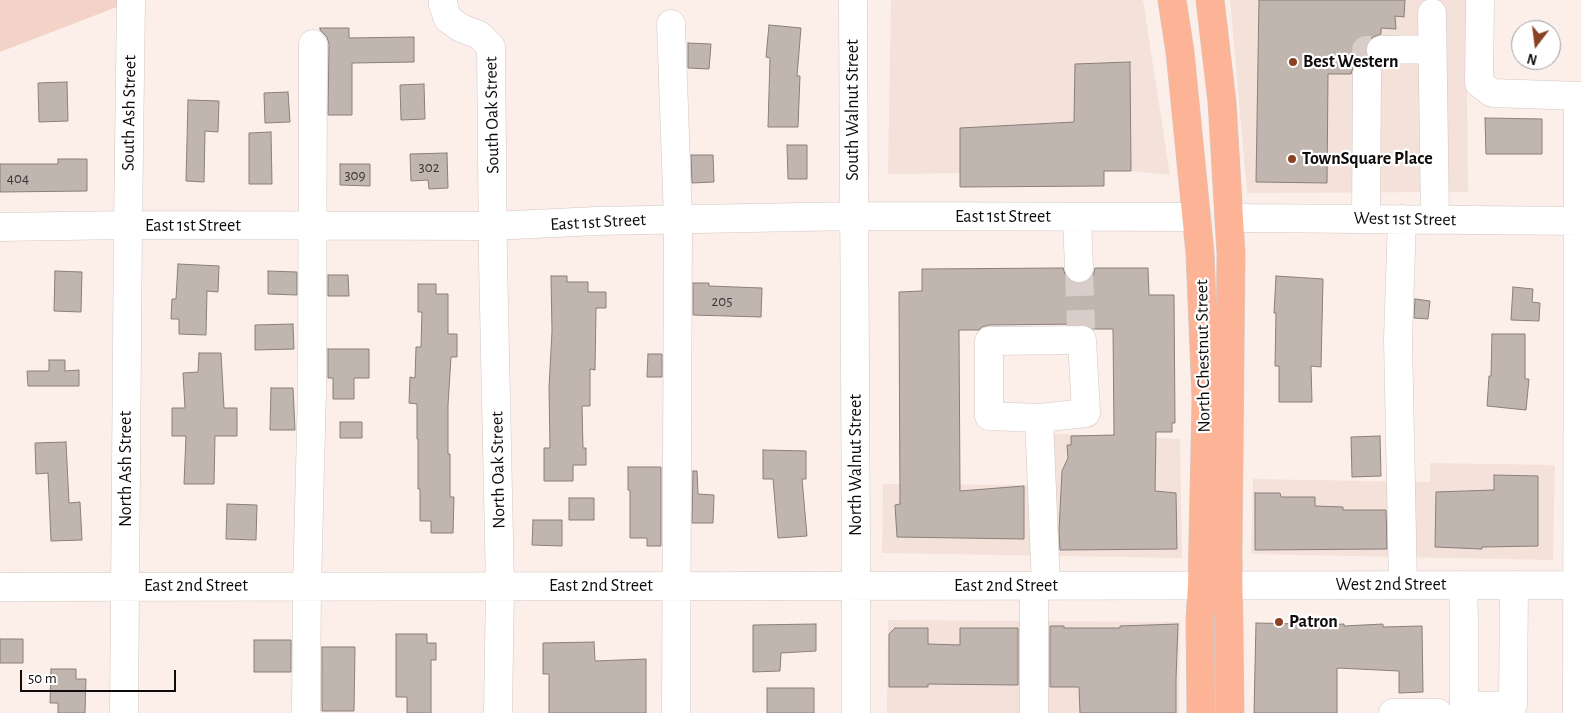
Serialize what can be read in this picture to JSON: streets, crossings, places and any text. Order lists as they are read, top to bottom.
{
  "streets": {
    "main road": ["North Chestnut Street"],
    "street": [
      "South Walnut Street",
      "South Ash Street",
      "South Oak Street",
      "East 1st Street",
      "West 1st Street",
      "North Walnut Street",
      "North Ash Street",
      "North Oak Street",
      "West 2nd Street",
      "East 2nd Street"
    ]
  },
  "crossings": [
    ["South Walnut Street", "East 1st Street"],
    ["South Walnut Street", "North Walnut Street"],
    ["South Ash Street", "East 1st Street"],
    ["South Ash Street", "North Ash Street"],
    ["South Oak Street", "East 1st Street"],
    ["South Oak Street", "North Oak Street"],
    ["East 1st Street", "North Chestnut Street"],
    ["East 1st Street", "North Walnut Street"],
    ["East 1st Street", "North Ash Street"],
    ["East 1st Street", "North Oak Street"],
    ["West 1st Street", "North Chestnut Street"],
    ["North Chestnut Street", "West 2nd Street"],
    ["North Chestnut Street", "East 2nd Street"],
    ["North Walnut Street", "East 2nd Street"],
    ["North Ash Street", "East 2nd Street"],
    ["North Oak Street", "East 2nd Street"],
    ["West 2nd Street", "East 2nd Street"]
  ],
  "places": ["Best Western", "TownSquare Place", "Patron"],
  "house_numbers": [
    "302",
    "309",
    "404",
    "205"
  ],
  "scale_bar": "50 m",
  "north": "bottom"
}
